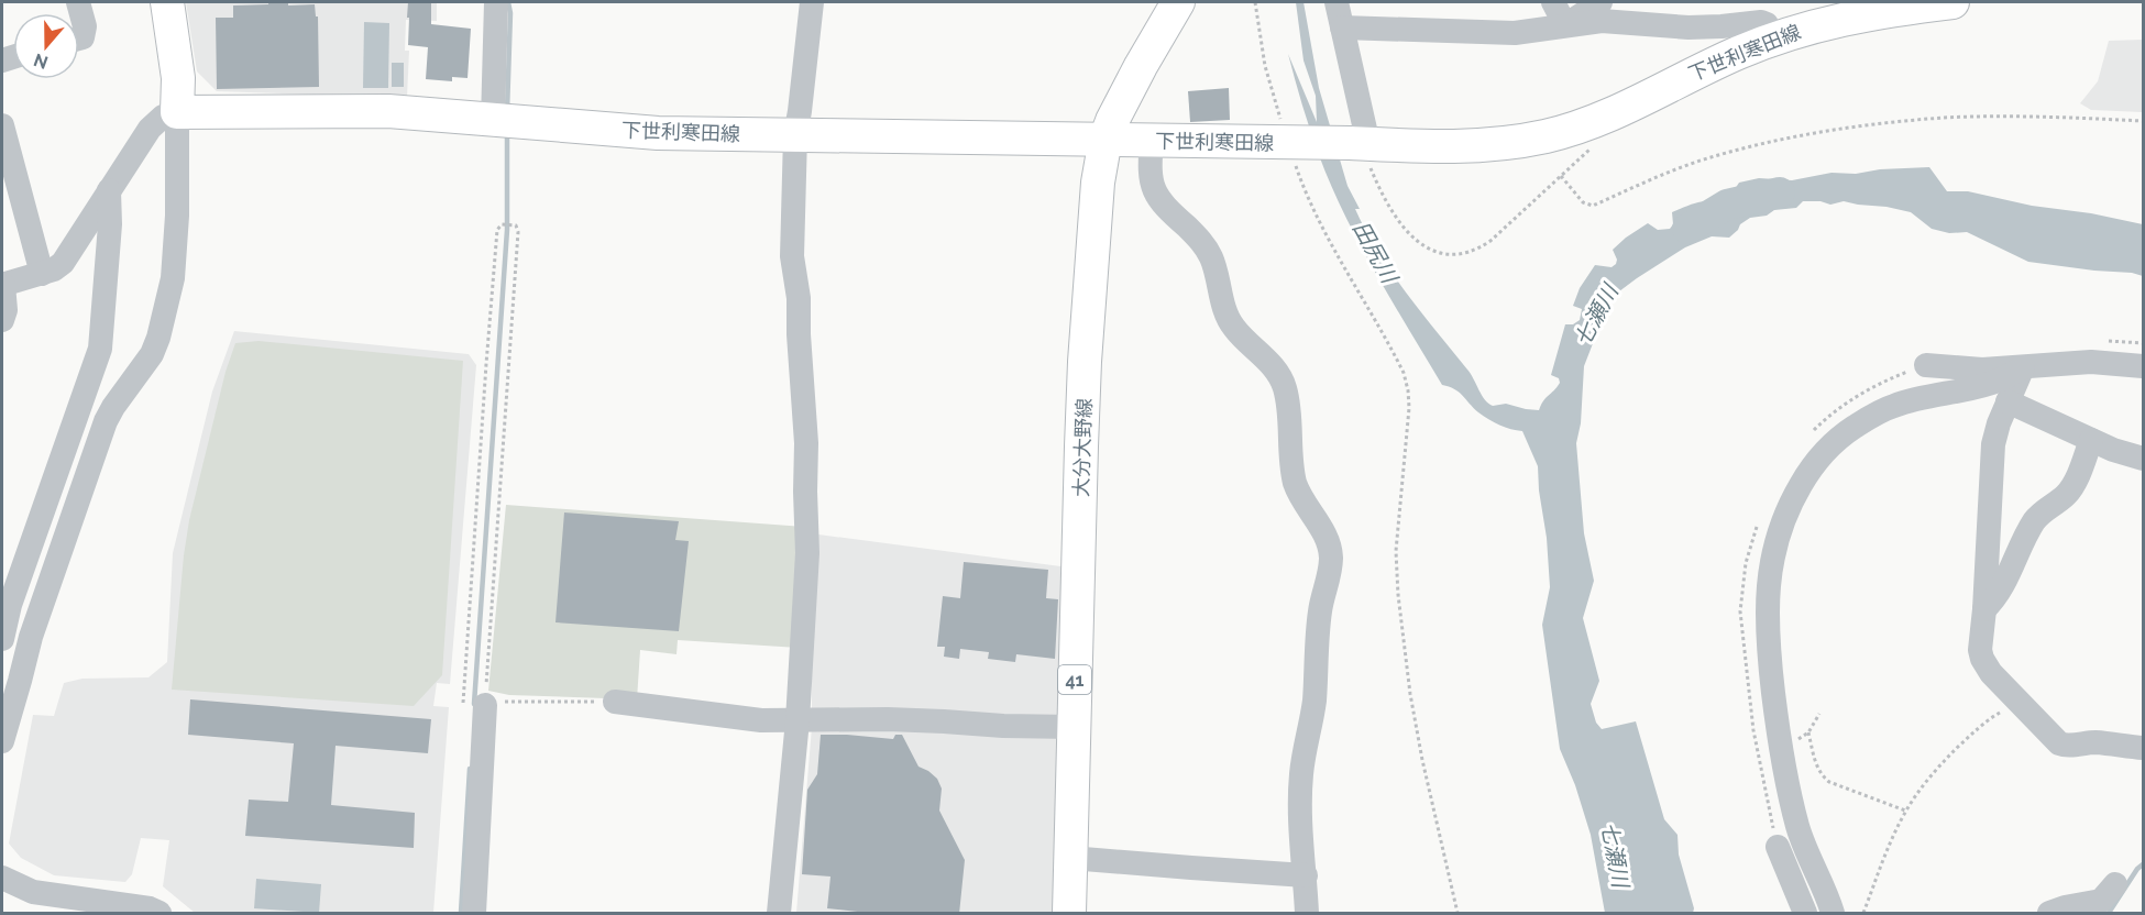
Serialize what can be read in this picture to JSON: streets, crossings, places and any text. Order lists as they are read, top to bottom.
{
  "streets": {
    "main road": ["下世利寒田線", "大分大野線", "41"]
  },
  "crossings": [
    ["下世利寒田線", "大分大野線"]
  ],
  "water": ["田尻川", "七瀬川"],
  "north": "bottom"
}
